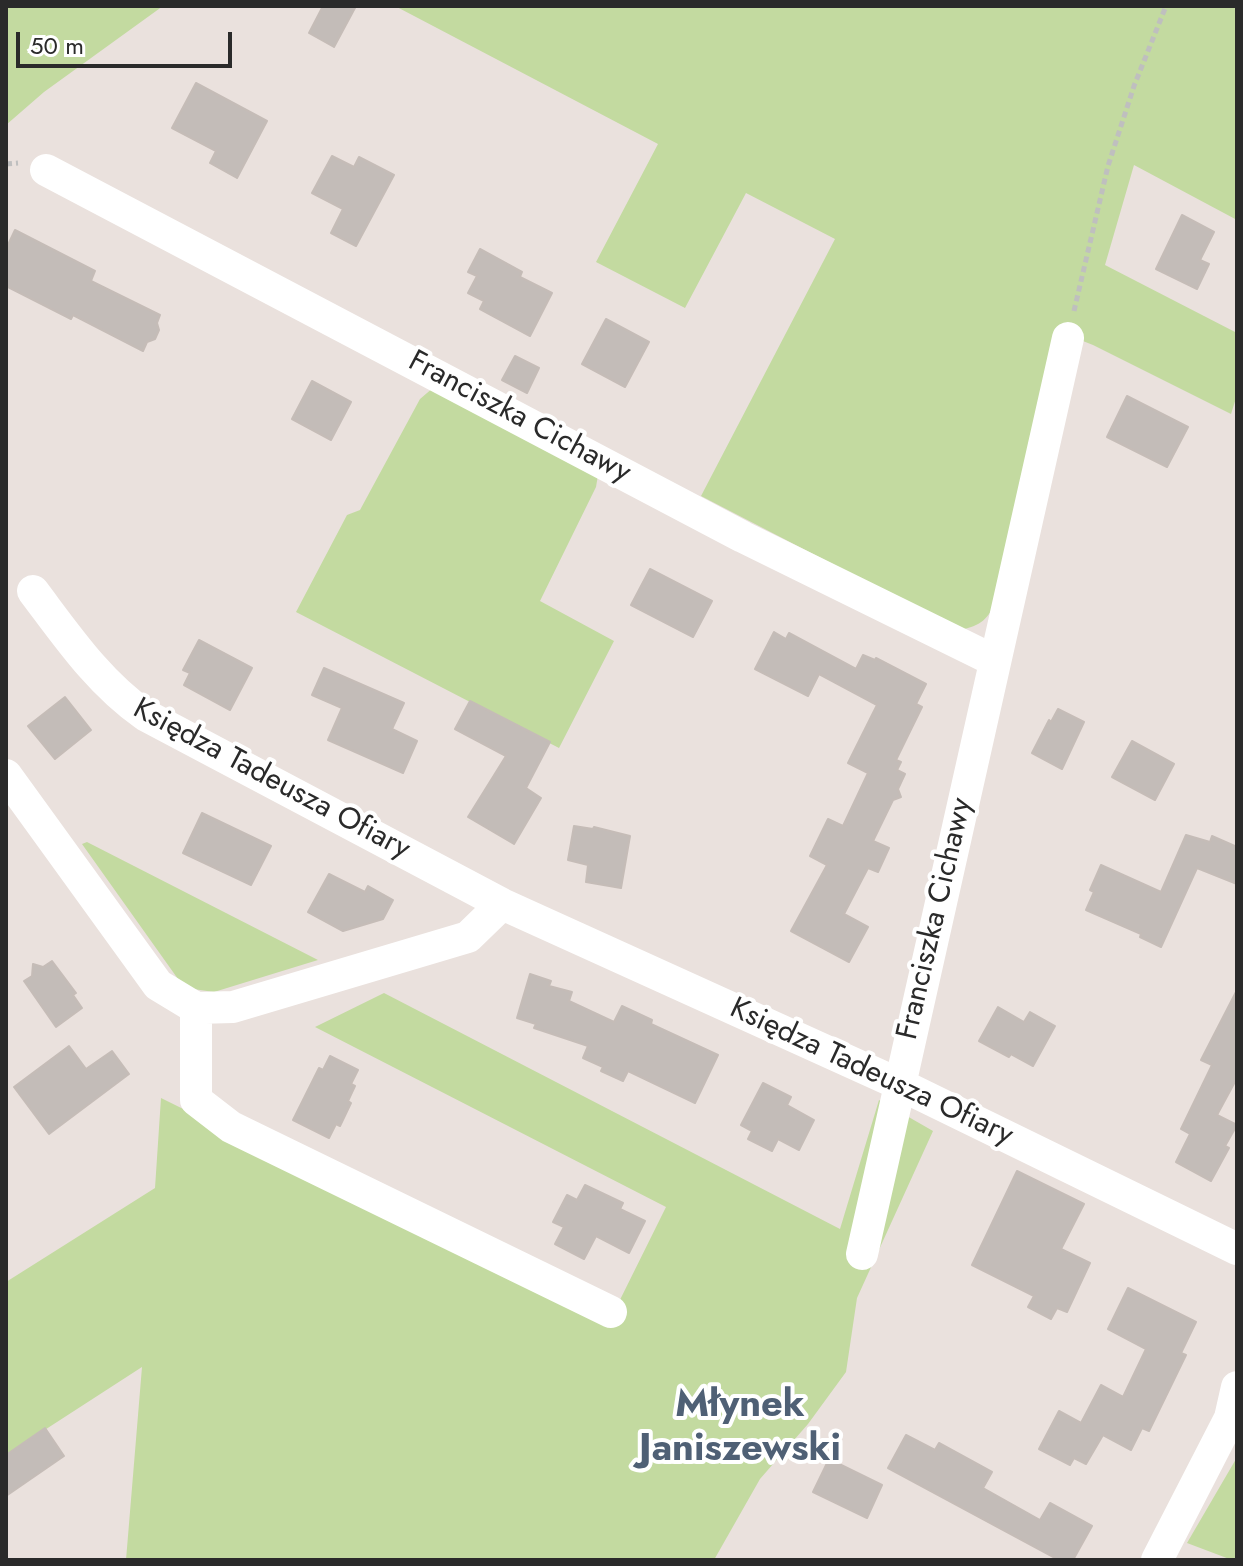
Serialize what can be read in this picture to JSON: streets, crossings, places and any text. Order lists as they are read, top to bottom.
{
  "streets": {
    "street": ["Franciszka Cichawy", "Księdza Tadeusza Ofiary"]
  },
  "crossings": [
    ["Franciszka Cichawy", "Księdza Tadeusza Ofiary"]
  ],
  "districts": ["Młynek Janiszewski"],
  "scale_bar": "50 m"
}
